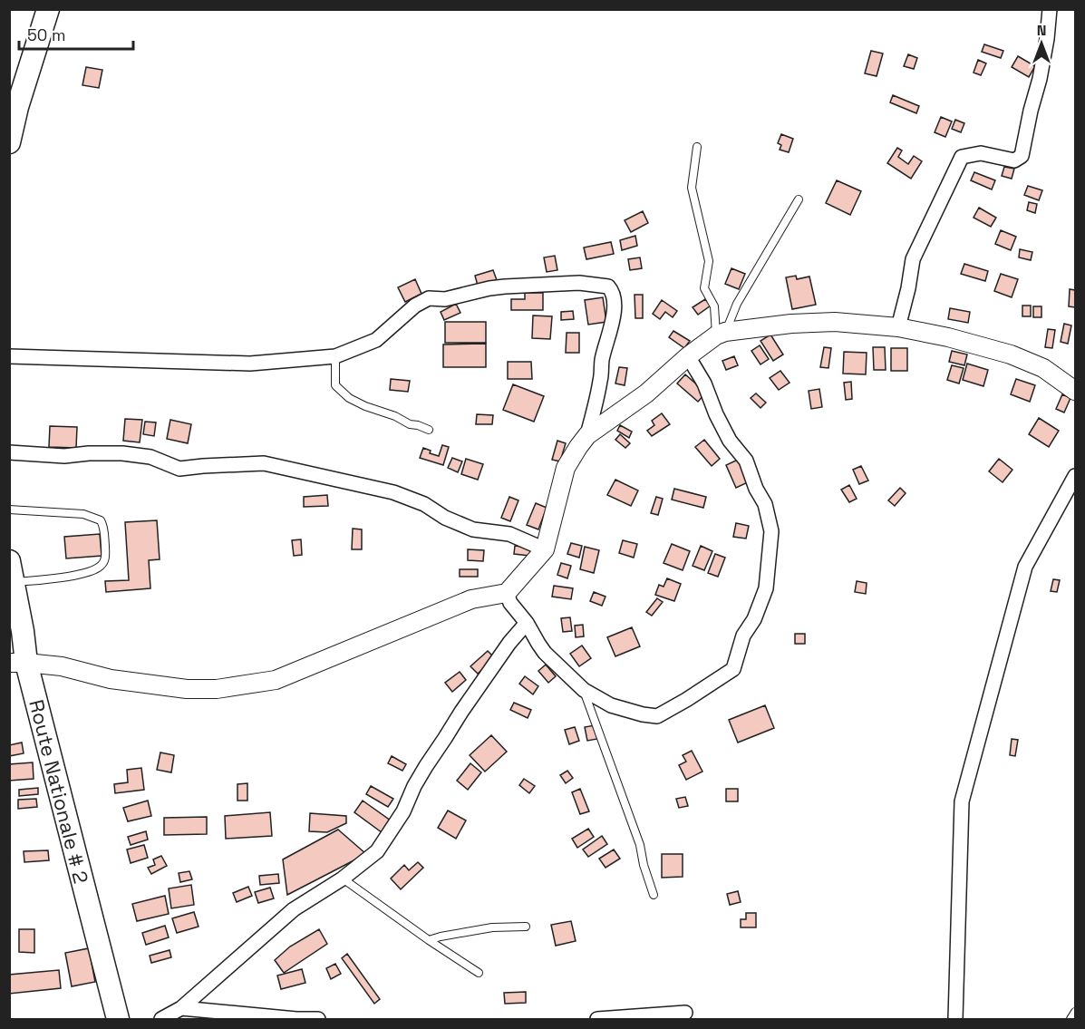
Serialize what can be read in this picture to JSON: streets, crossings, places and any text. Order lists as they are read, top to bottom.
{
  "streets": {
    "main road": ["Route Nationale # 2"]
  },
  "scale_bar": "50 m",
  "north": "top"
}
